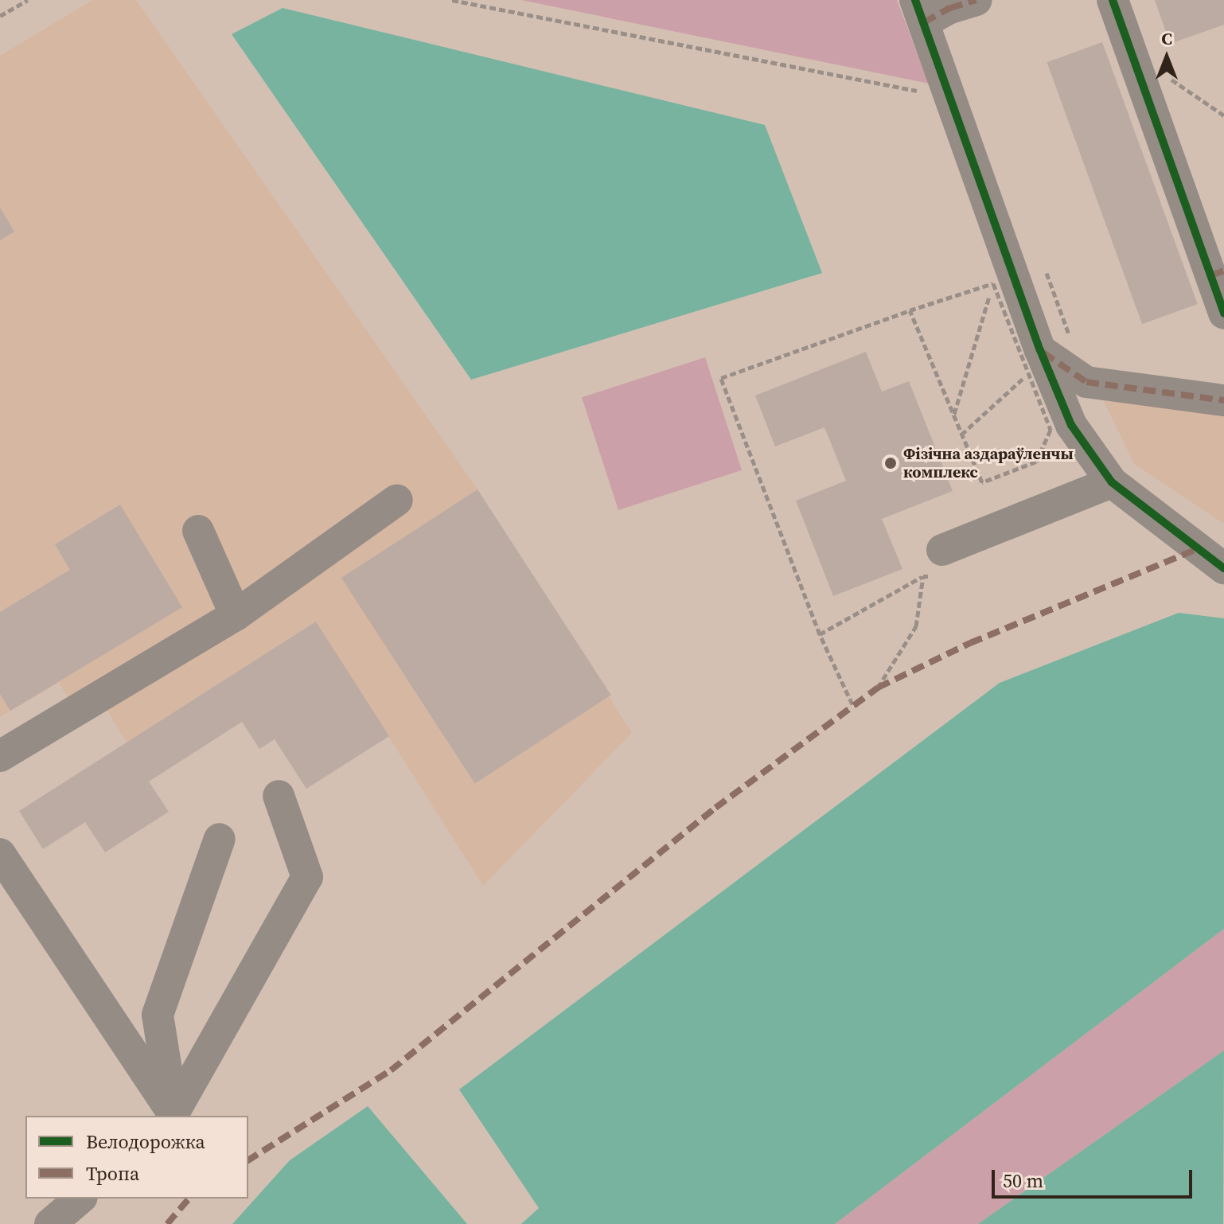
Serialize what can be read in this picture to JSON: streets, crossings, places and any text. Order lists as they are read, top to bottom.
{
  "places": ["Фізічна аздараўленчы комплекс"],
  "legend": ["Велодорожка", "Тропа"],
  "scale_bar": "50 m",
  "north": "top"
}
